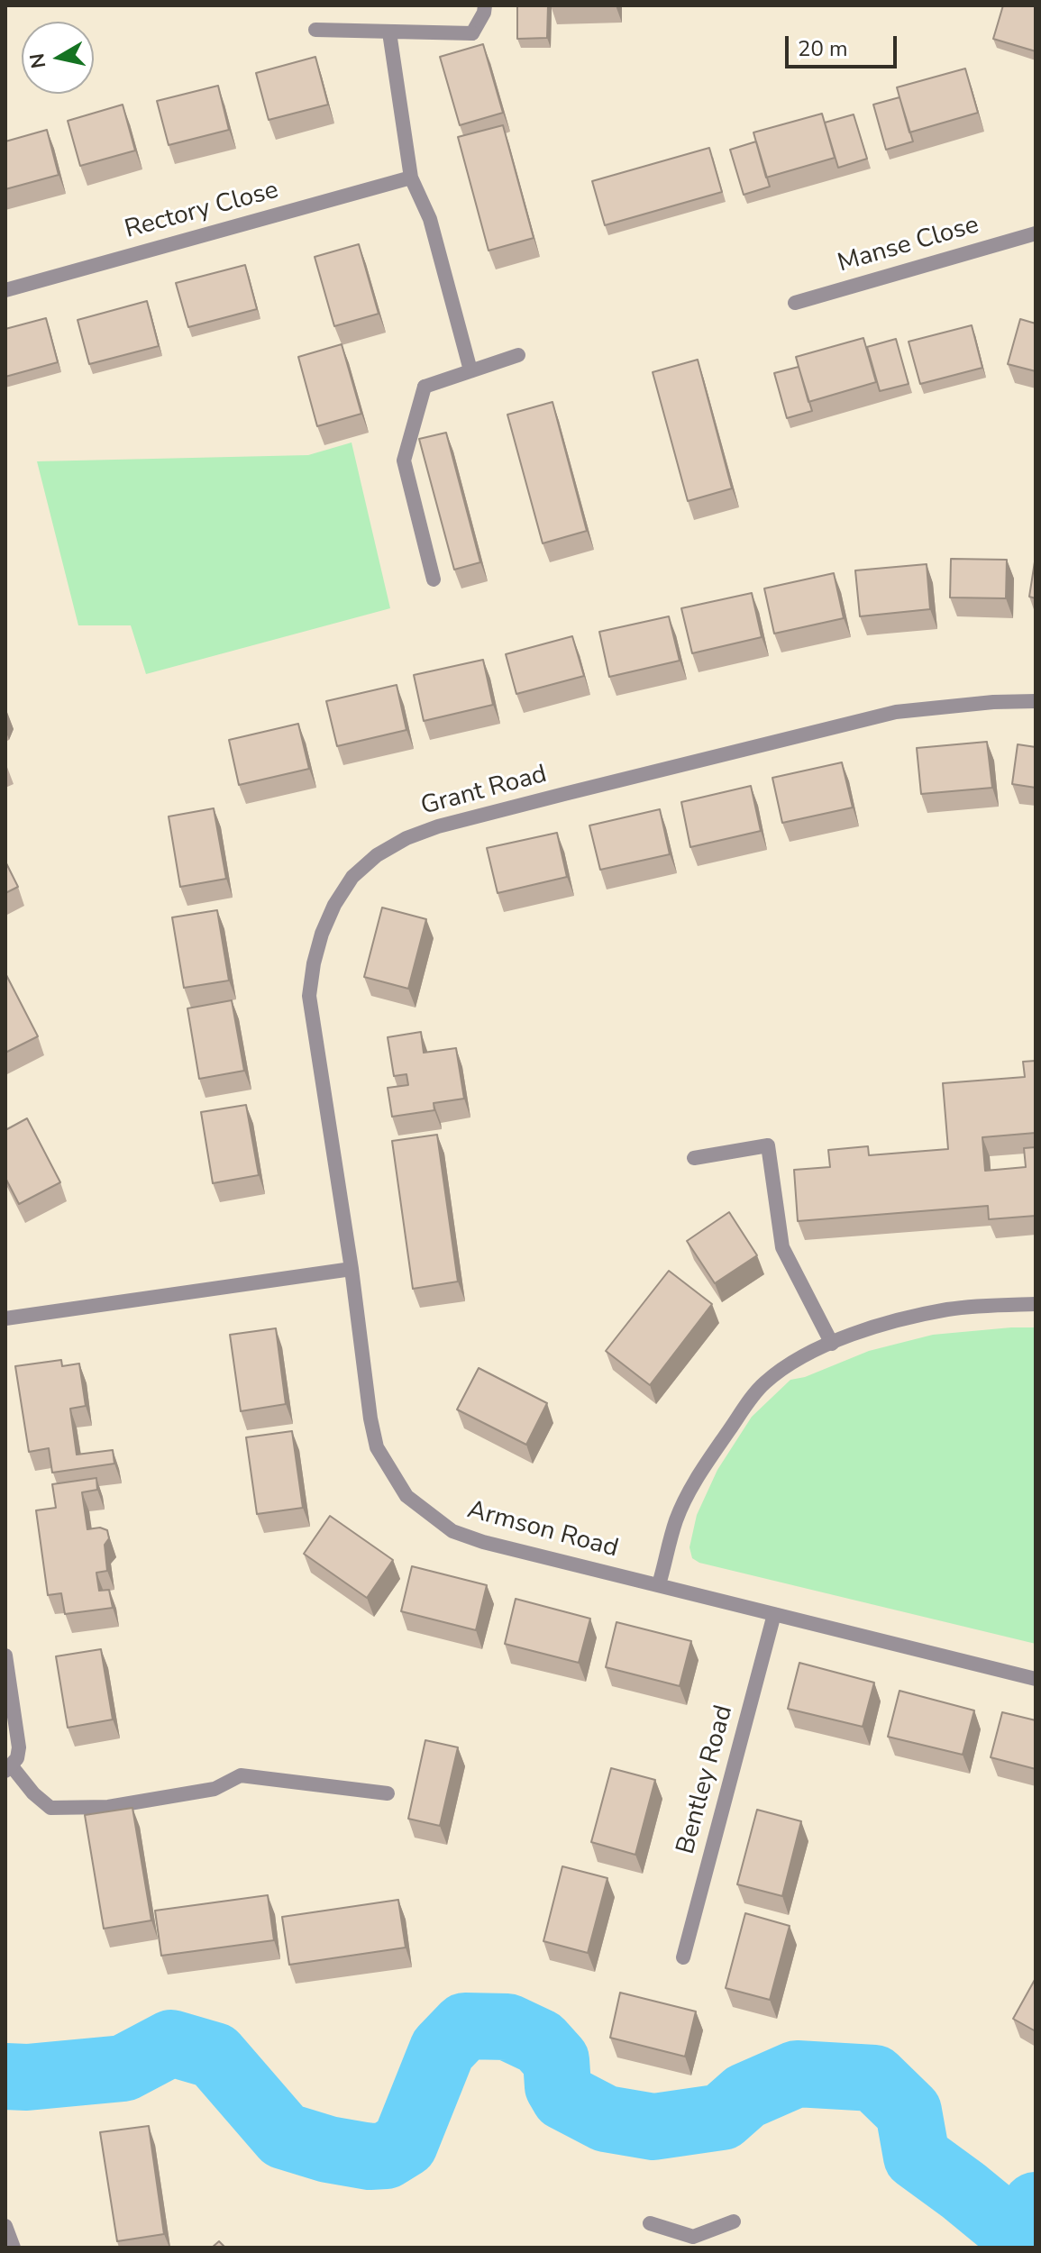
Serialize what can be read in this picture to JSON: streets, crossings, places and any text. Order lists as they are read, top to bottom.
{
  "streets": {
    "street": [
      "Rectory Close",
      "Manse Close",
      "Grant Road",
      "Armson Road",
      "Bentley Road"
    ]
  },
  "crossings": [
    ["Grant Road", "Armson Road"],
    ["Armson Road", "Bentley Road"]
  ],
  "scale_bar": "20 m",
  "north": "left"
}
